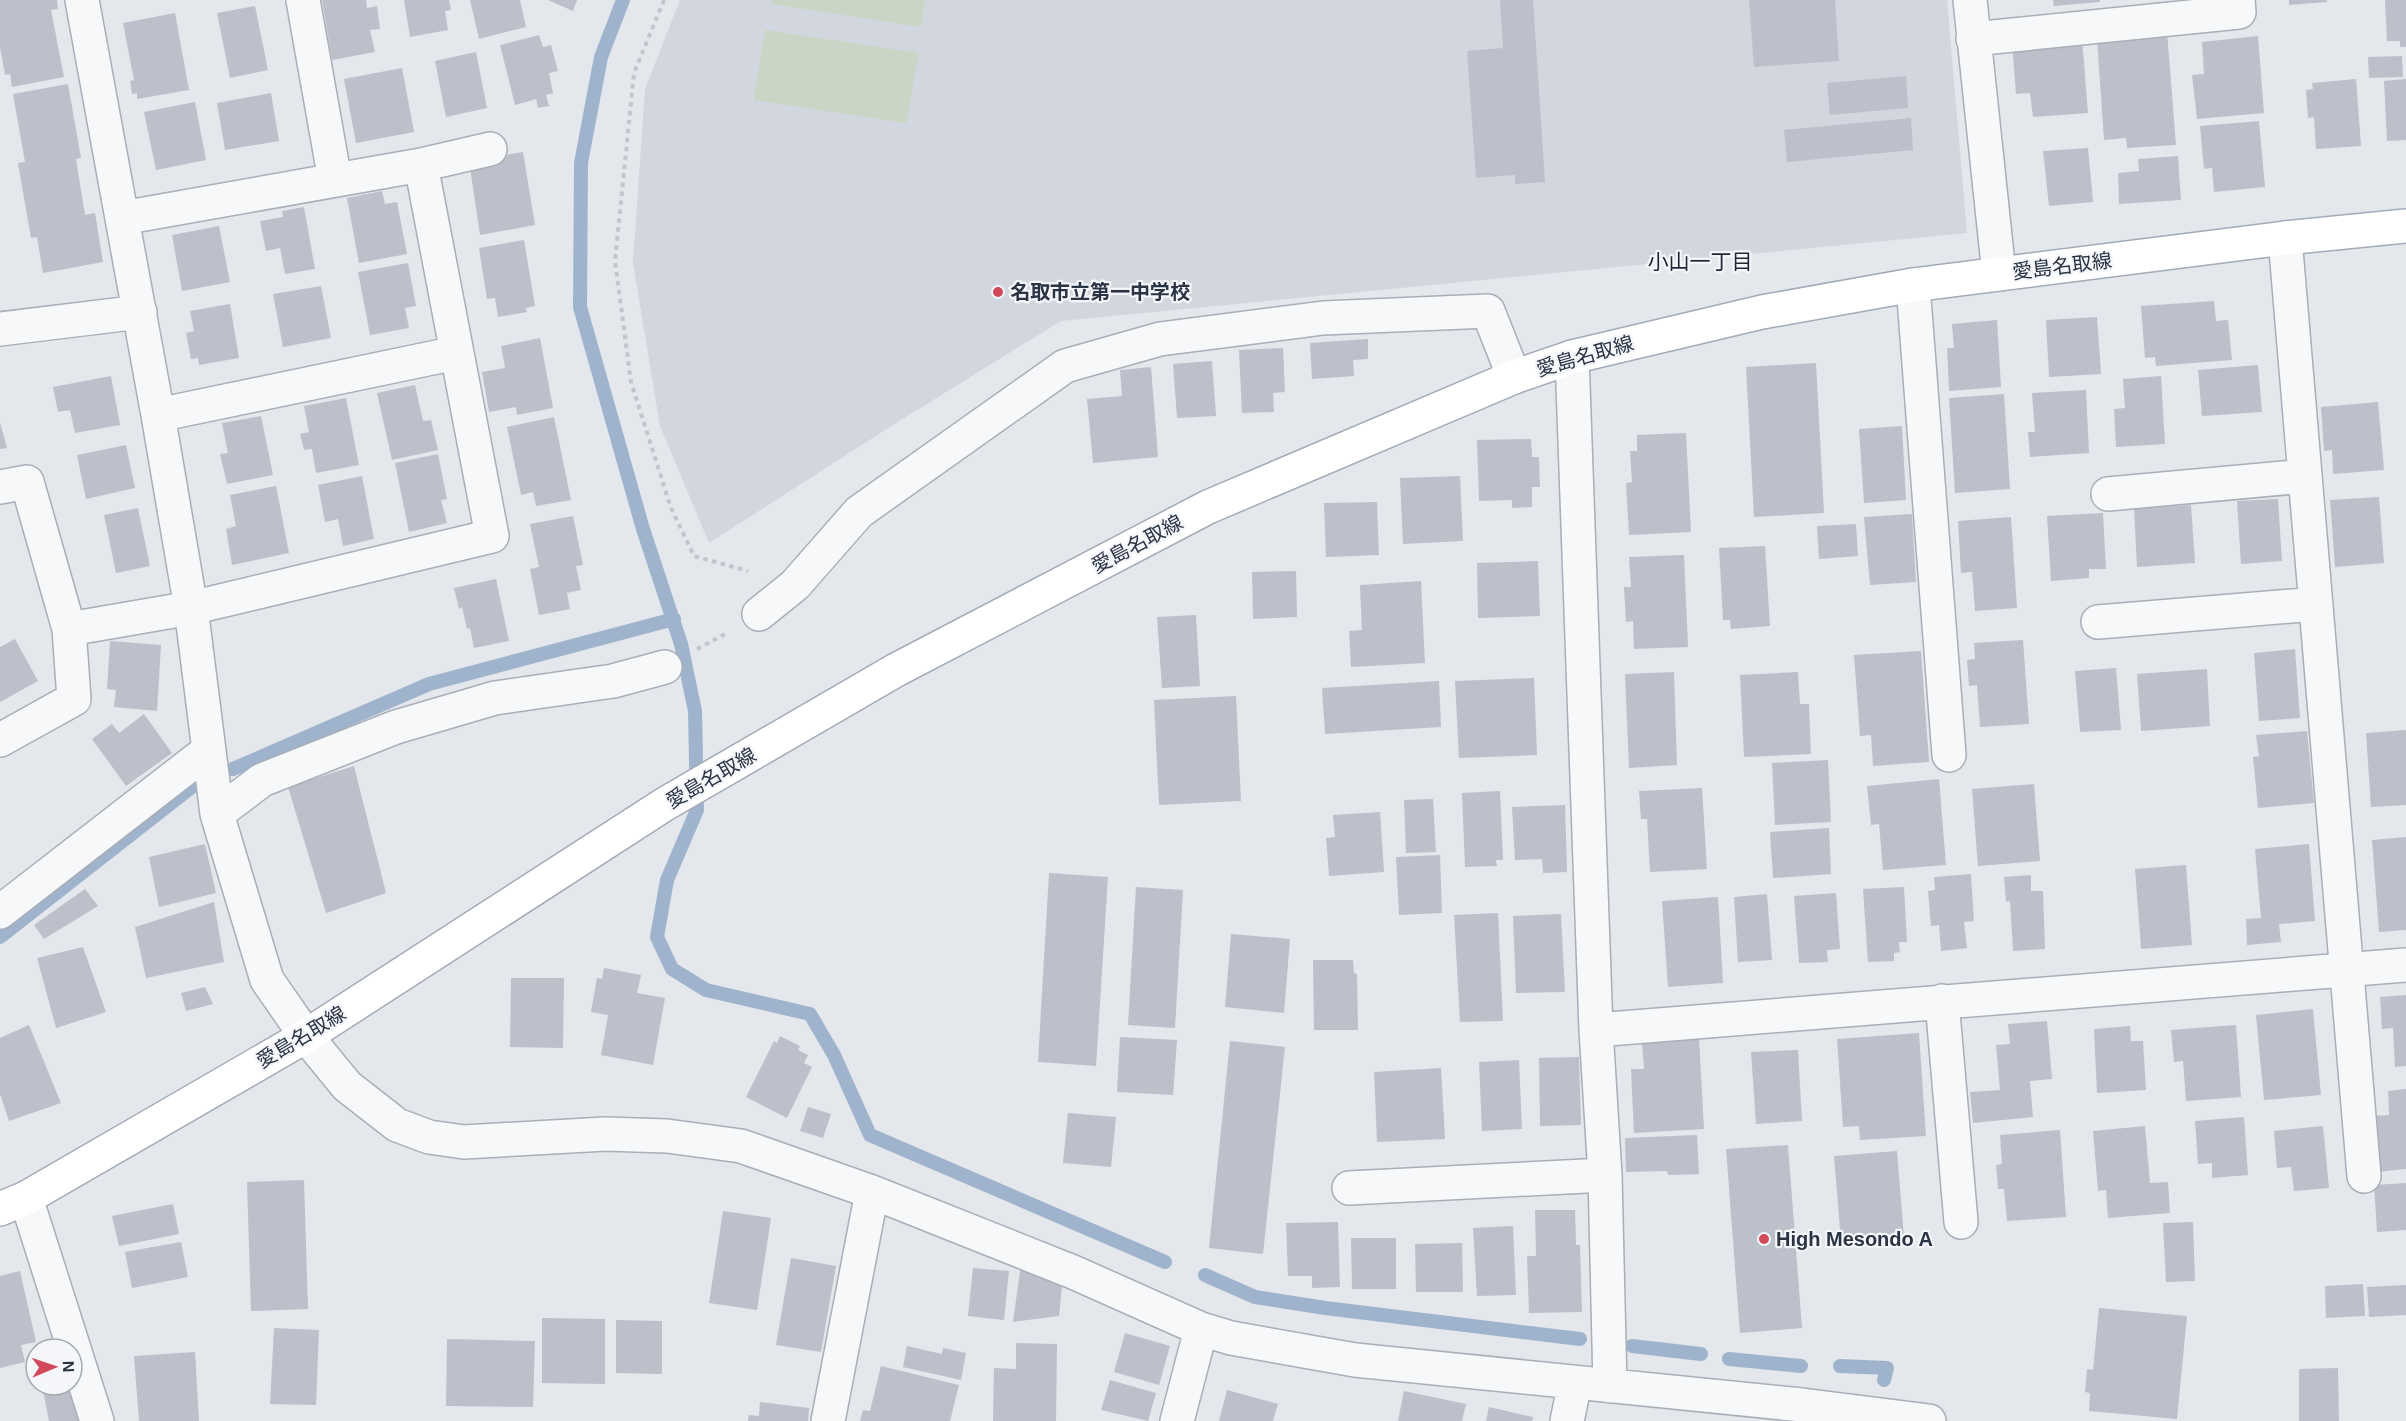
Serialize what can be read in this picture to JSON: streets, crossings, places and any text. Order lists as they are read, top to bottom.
{
  "streets": {
    "main road": ["愛島名取線"]
  },
  "districts": ["小山一丁目"],
  "places": ["名取市立第一中学校", "High Mesondo A"],
  "north": "right"
}
